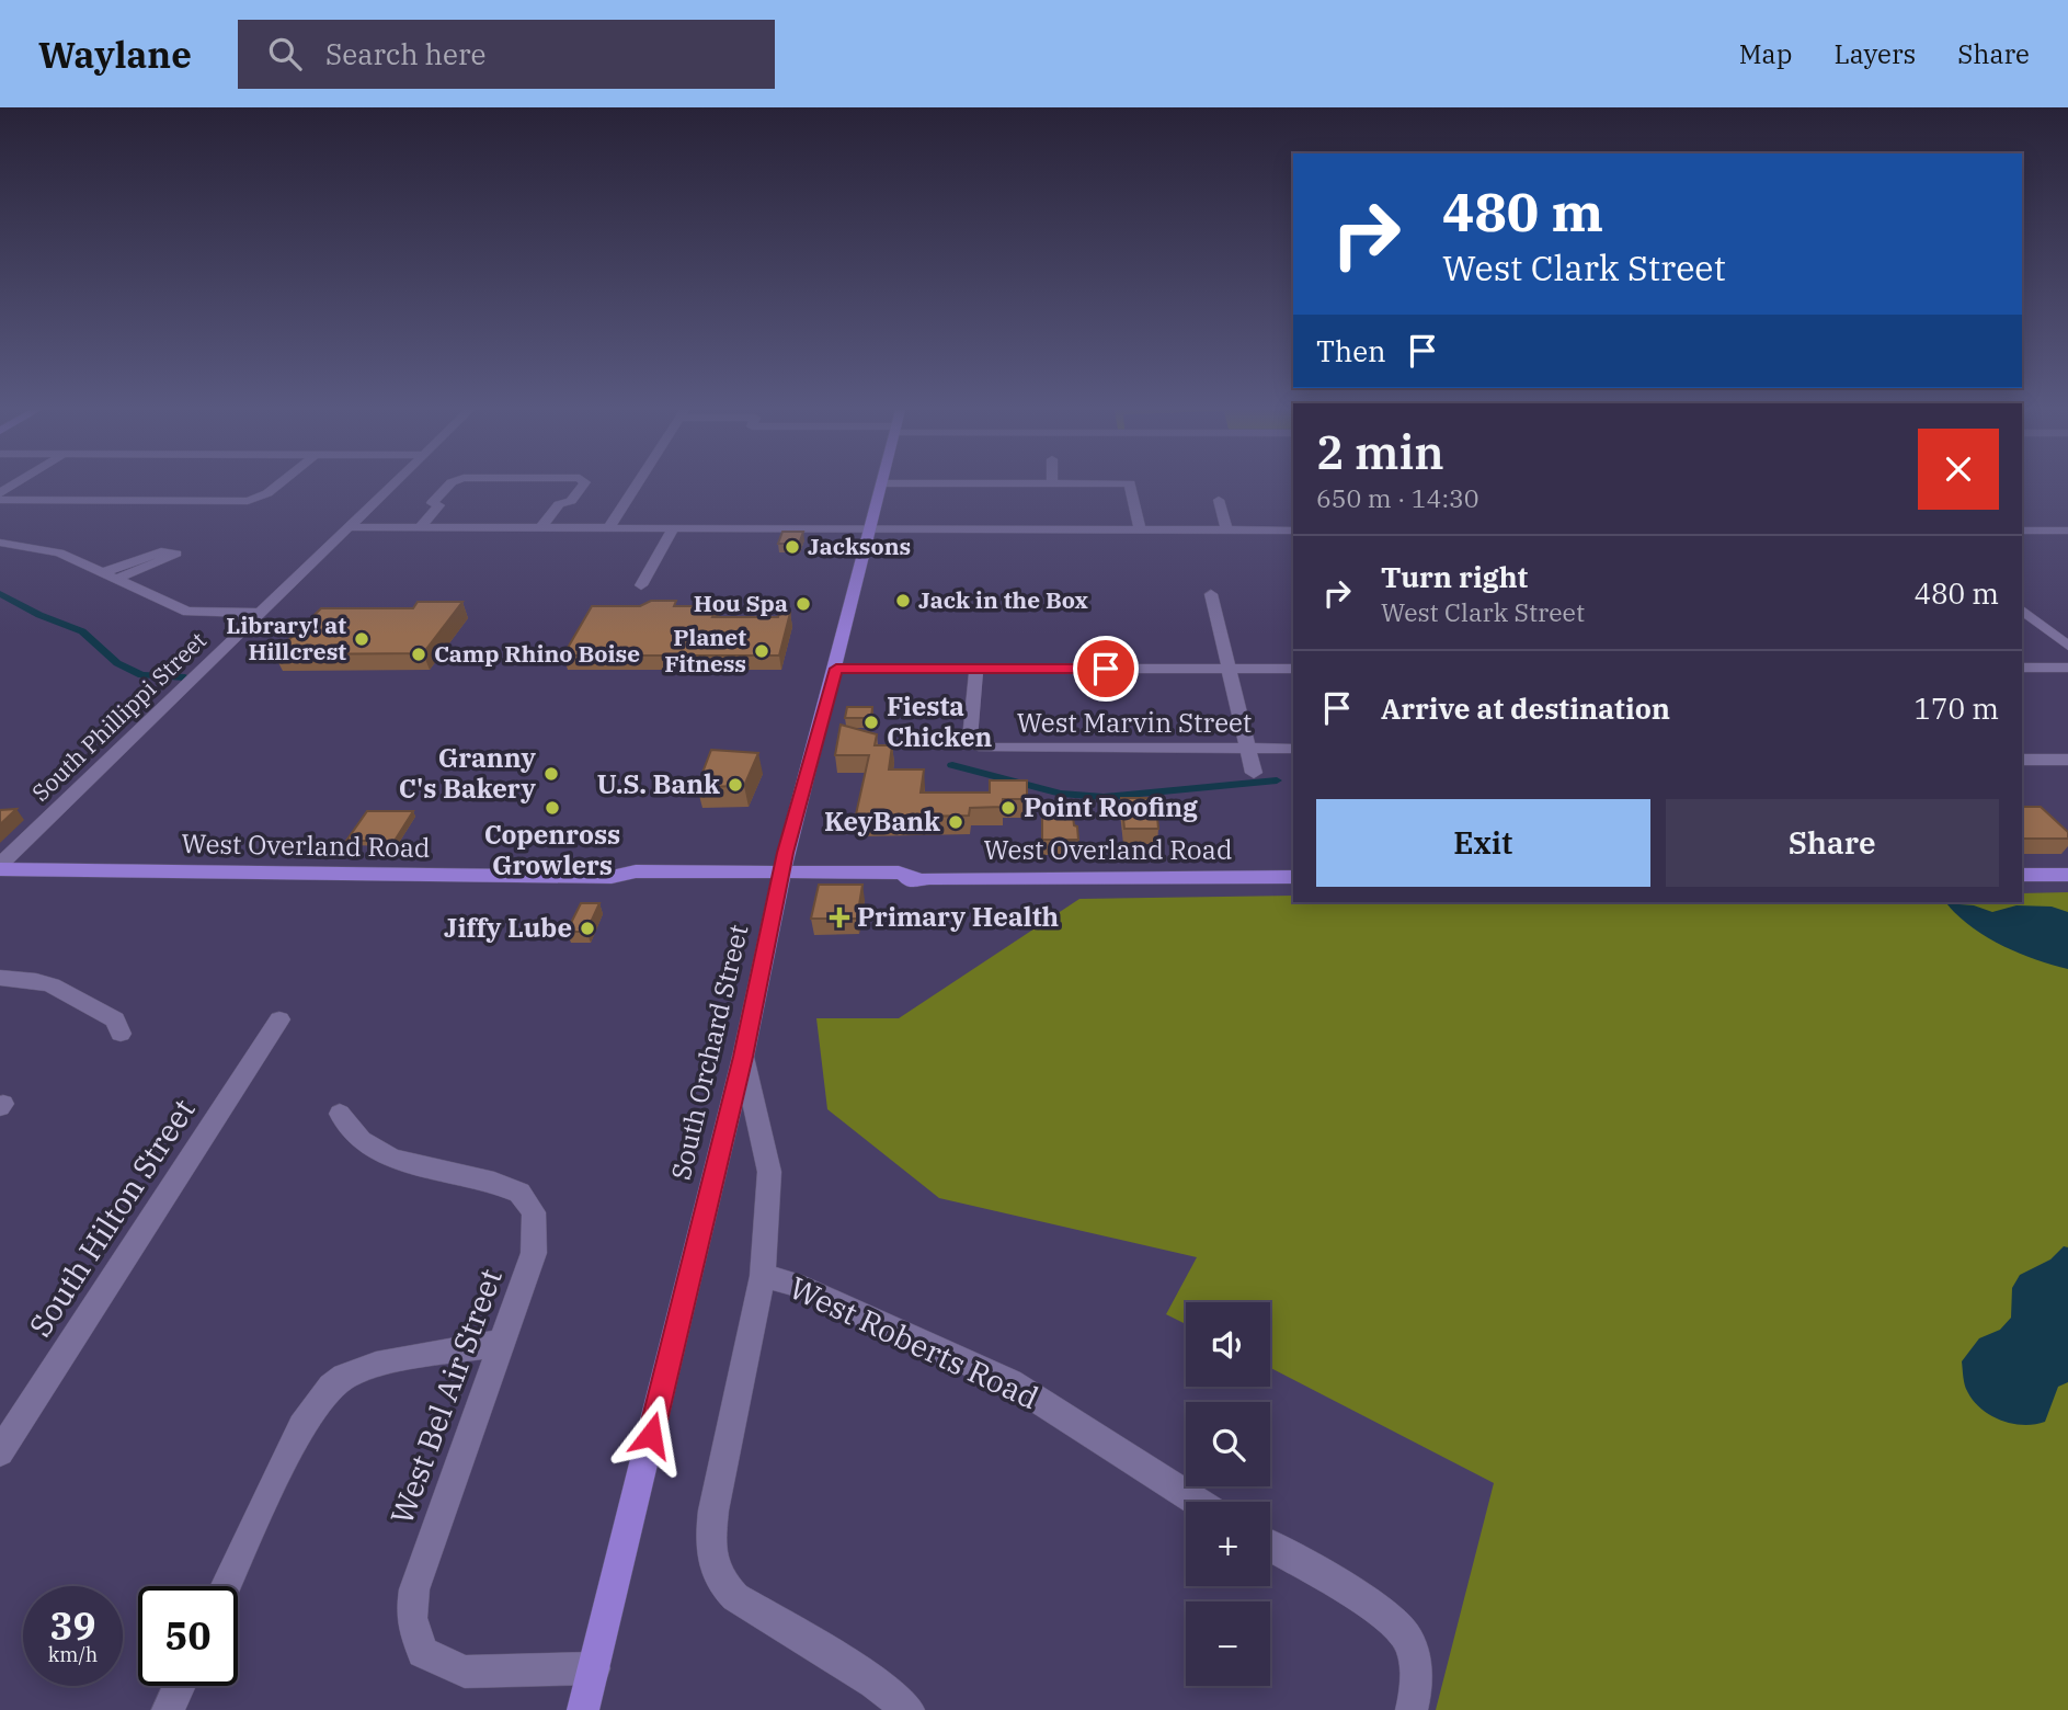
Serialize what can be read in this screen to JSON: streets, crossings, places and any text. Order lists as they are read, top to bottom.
{
  "streets": {
    "main road": ["West Overland Road", "South Orchard Street"],
    "street": [
      "South Phillippi Street",
      "West Marvin Street",
      "South Hilton Street",
      "West Roberts Road",
      "West Bel Air Street"
    ]
  },
  "crossings": [
    ["South Phillippi Street", "West Overland Road"],
    ["West Overland Road", "South Orchard Street"],
    ["South Orchard Street", "West Bel Air Street"]
  ],
  "places": {
    "other": [
      "Jacksons",
      "Jack in the Box",
      "Hou Spa",
      "Library! at Hillcrest",
      "Planet Fitness",
      "Camp Rhino Boise",
      "Fiesta Chicken",
      "Granny C's Bakery",
      "U.S. Bank",
      "Copenross Growlers",
      "Point Roofing",
      "KeyBank",
      "Jiffy Lube"
    ],
    "health": ["Primary Health"]
  },
  "page": {
    "header": "Waylane",
    "search": "Search here",
    "nav": ["Map", "Layers", "Share"],
    "turn": ["480 m", "West Clark Street"],
    "then": "Then",
    "heading": ["2 min", "650 m · 14:30"],
    "list": [
      {
        "name": "Turn right",
        "note": "West Clark Street",
        "value": "480 m"
      },
      {
        "name": "Arrive at destination",
        "value": "170 m"
      }
    ],
    "buttons": ["Exit", "Share"],
    "map_buttons": ["+", "−"],
    "speed": "39 km/h",
    "limit": "50"
  }
}
